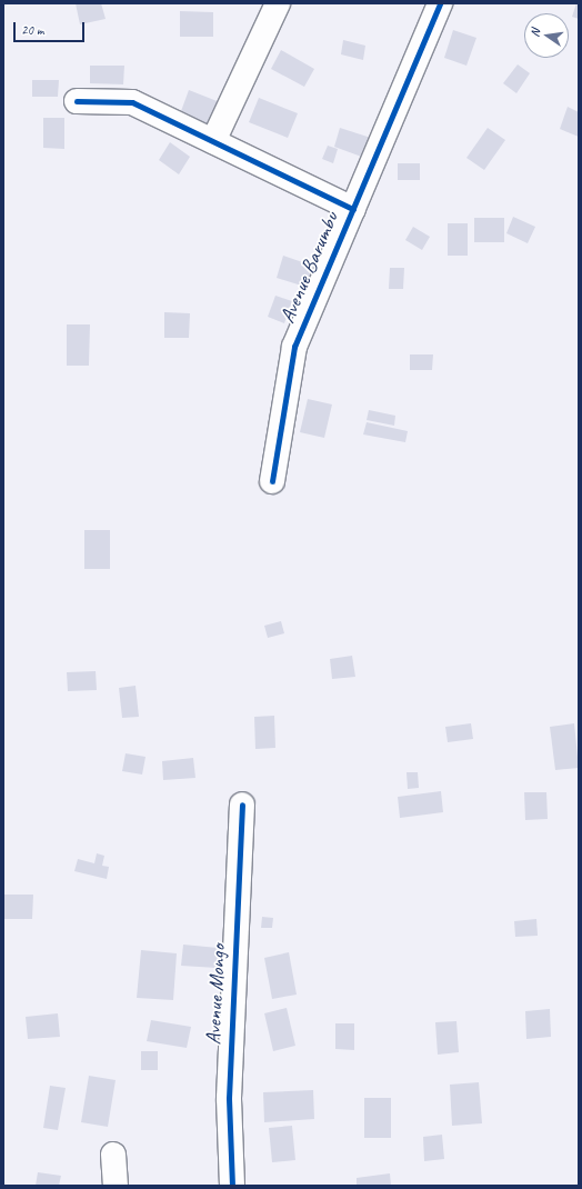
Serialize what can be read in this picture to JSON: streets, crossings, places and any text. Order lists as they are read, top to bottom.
{
  "streets": {
    "street": ["Avenue Barumbu", "Avenue Mongo"]
  },
  "scale_bar": "20 m",
  "north": "left"
}
